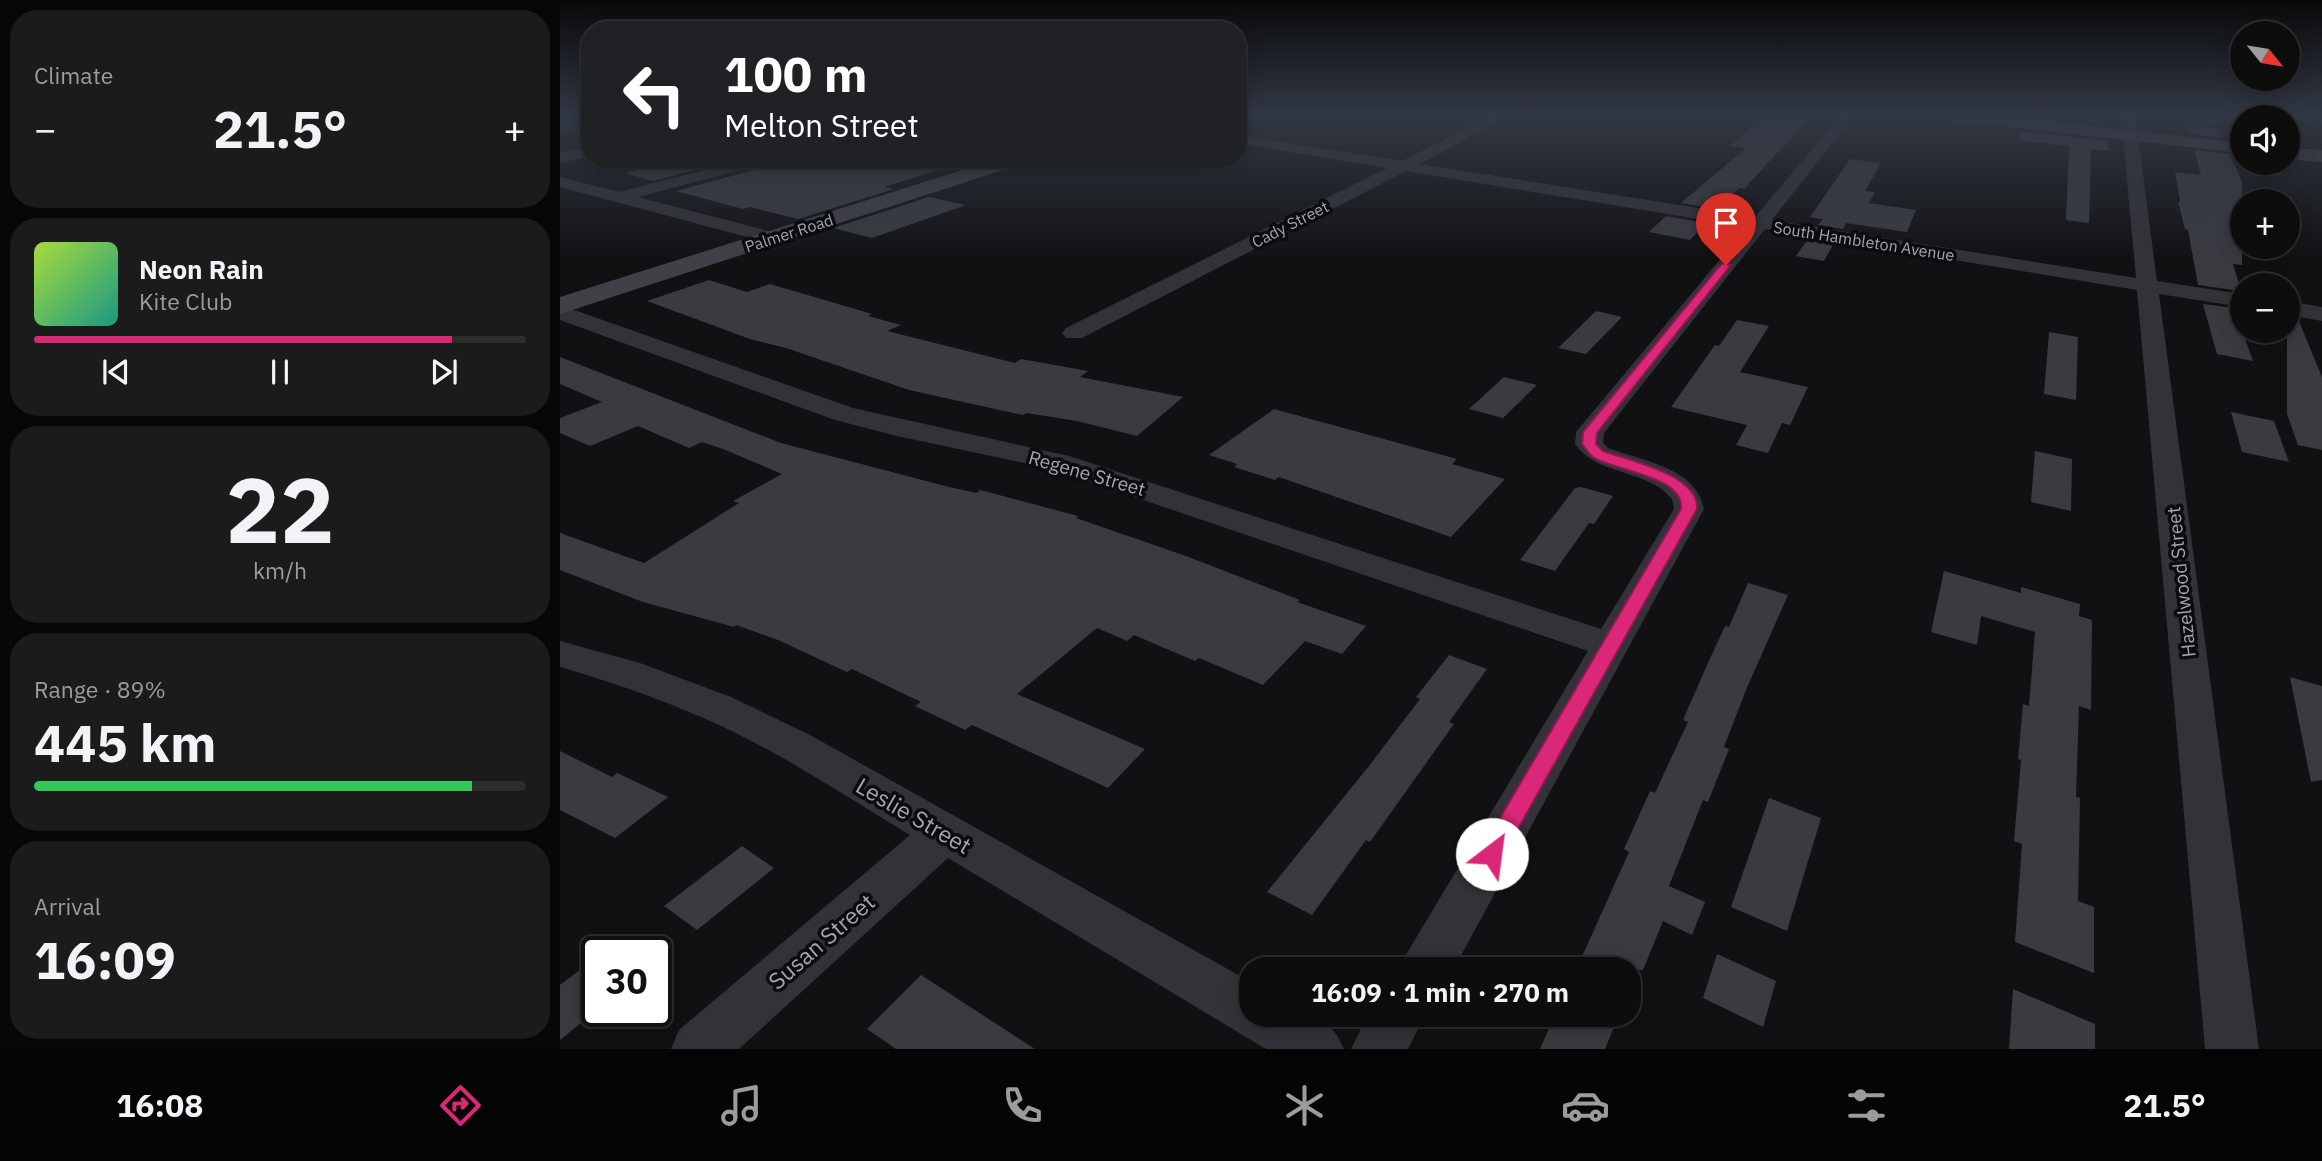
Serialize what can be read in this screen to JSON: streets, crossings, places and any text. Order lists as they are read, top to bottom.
{
  "streets": {
    "street": [
      "Cady Street",
      "Palmer Road",
      "South Hambleton Avenue",
      "Regene Street",
      "Hazelwood Street",
      "Leslie Street",
      "Susan Street"
    ]
  },
  "crossings": [
    ["Cady Street", "South Hambleton Avenue"],
    ["South Hambleton Avenue", "Hazelwood Street"],
    ["Leslie Street", "Susan Street"]
  ],
  "north": "bottom right",
  "page": {
    "tile": [
      "Climate",
      ["22", "km/h"],
      ["Range · 89%", "445 km"],
      ["Arrival", "16:09"]
    ],
    "map_buttons": ["+", "−"],
    "turn": ["100 m", "Melton Street"],
    "heat": ["−", "21.5°", "+"],
    "song": ["Neon Rain", "Kite Club"],
    "limit": "30",
    "trip": "16:09 · 1 min · 270 m",
    "tabs": ["16:08", "21.5°"]
  }
}
